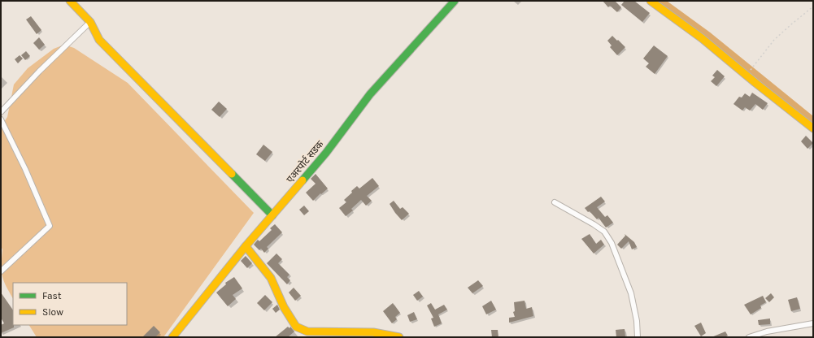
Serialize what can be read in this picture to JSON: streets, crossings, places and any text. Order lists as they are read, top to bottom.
{
  "streets": {
    "street": ["एअरपोर्ट सडक"]
  },
  "legend": ["Fast", "Slow"]
}
